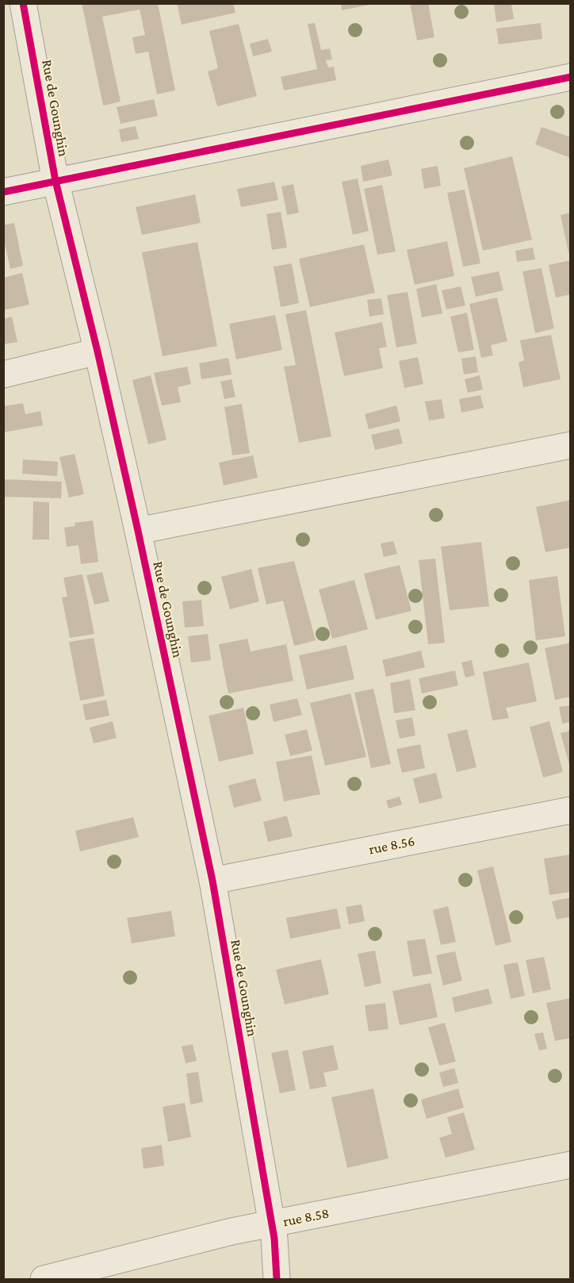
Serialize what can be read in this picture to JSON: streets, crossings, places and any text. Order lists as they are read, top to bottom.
{
  "streets": {
    "street": ["Rue de Gounghin", "rue 8.56", "rue 8.58"]
  },
  "crossings": [
    ["Rue de Gounghin", "rue 8.56"],
    ["Rue de Gounghin", "rue 8.58"]
  ]
}
